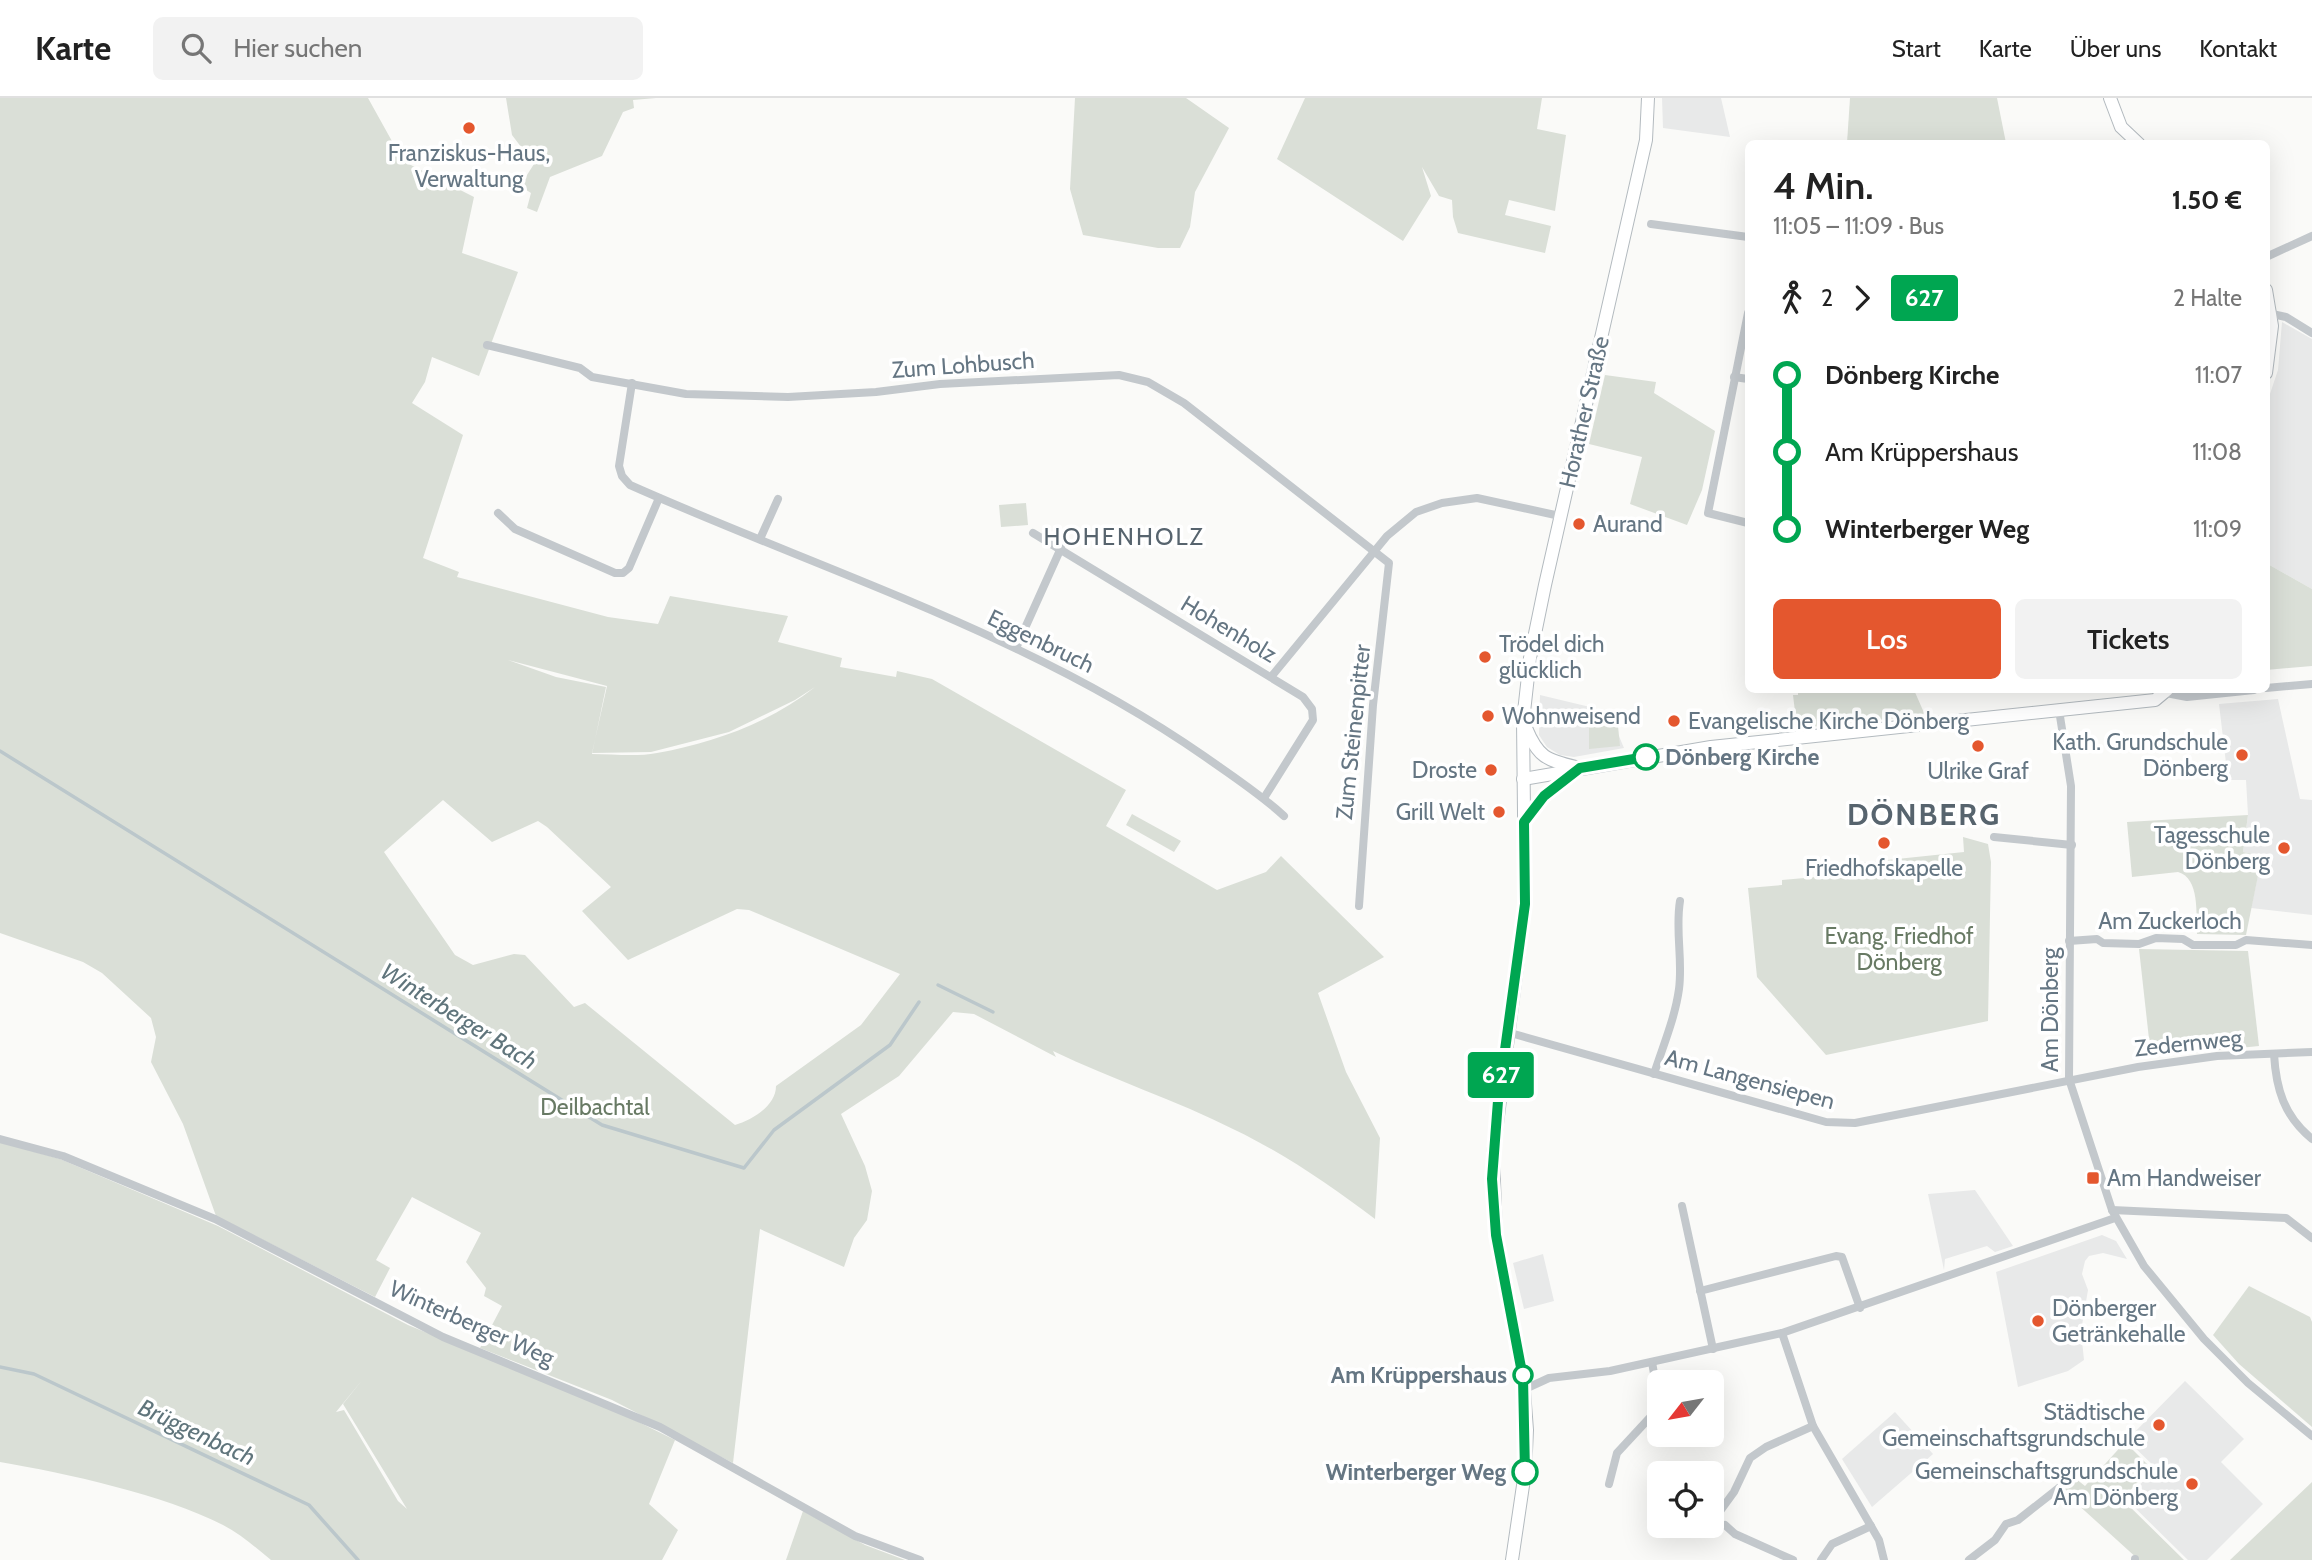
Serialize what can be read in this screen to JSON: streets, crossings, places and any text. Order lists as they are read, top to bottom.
{
  "streets": {
    "main road": ["Horather Straße"],
    "street": [
      "Zum Lohbusch",
      "Hohenholz",
      "Eggenbruch",
      "Zum Steinenpitter",
      "Am Zuckerloch",
      "Am Dönberg",
      "Zedernweg",
      "Am Langensiepen",
      "Winterberger Weg"
    ]
  },
  "crossings": [
    ["Zum Lohbusch", "Eggenbruch"],
    ["Zum Lohbusch", "Zum Steinenpitter"],
    ["Horather Straße", "Am Langensiepen"],
    ["Hohenholz", "Eggenbruch"],
    ["Am Zuckerloch", "Am Dönberg"],
    ["Am Dönberg", "Zedernweg"],
    ["Am Dönberg", "Am Langensiepen"],
    ["Zedernweg", "Am Langensiepen"]
  ],
  "districts": ["HOHENHOLZ", "DÖNBERG"],
  "water": ["Winterberger Bach", "Brüggenbach"],
  "parks": ["Evang. Friedhof Dönberg", "Deilbachtal"],
  "places": {
    "other": [
      "Franziskus-Haus, Verwaltung",
      "Aurand",
      "Trödel dich glücklich",
      "Wohnweisend",
      "Evangelische Kirche Dönberg",
      "Ulrike Graf",
      "Kath. Grundschule Dönberg",
      "Dönberg Kirche",
      "Droste",
      "Grill Welt",
      "Friedhofskapelle",
      "Tagesschule Dönberg",
      "Dönberger Getränkehalle",
      "Am Krüppershaus",
      "Städtische Gemeinschaftsgrundschule",
      "Winterberger Weg",
      "Gemeinschaftsgrundschule Am Dönberg"
    ],
    "transit": ["Am Handweiser"]
  },
  "lines": ["bus line 627"],
  "north": "bottom left",
  "page": {
    "header": "Karte",
    "search": "Hier suchen",
    "nav": [
      "Start",
      "Karte",
      "Über uns",
      "Kontakt"
    ],
    "on_map": "627",
    "heading": ["4 Min.", "11:05 – 11:09 · Bus", "1.50 €"],
    "legs": ["2", "627", "2 Halte"],
    "list": [
      {
        "name": "Dönberg Kirche",
        "value": "11:07"
      },
      {
        "name": "Am Krüppershaus",
        "value": "11:08"
      },
      {
        "name": "Winterberger Weg",
        "value": "11:09"
      }
    ],
    "buttons": ["Los", "Tickets"]
  }
}
